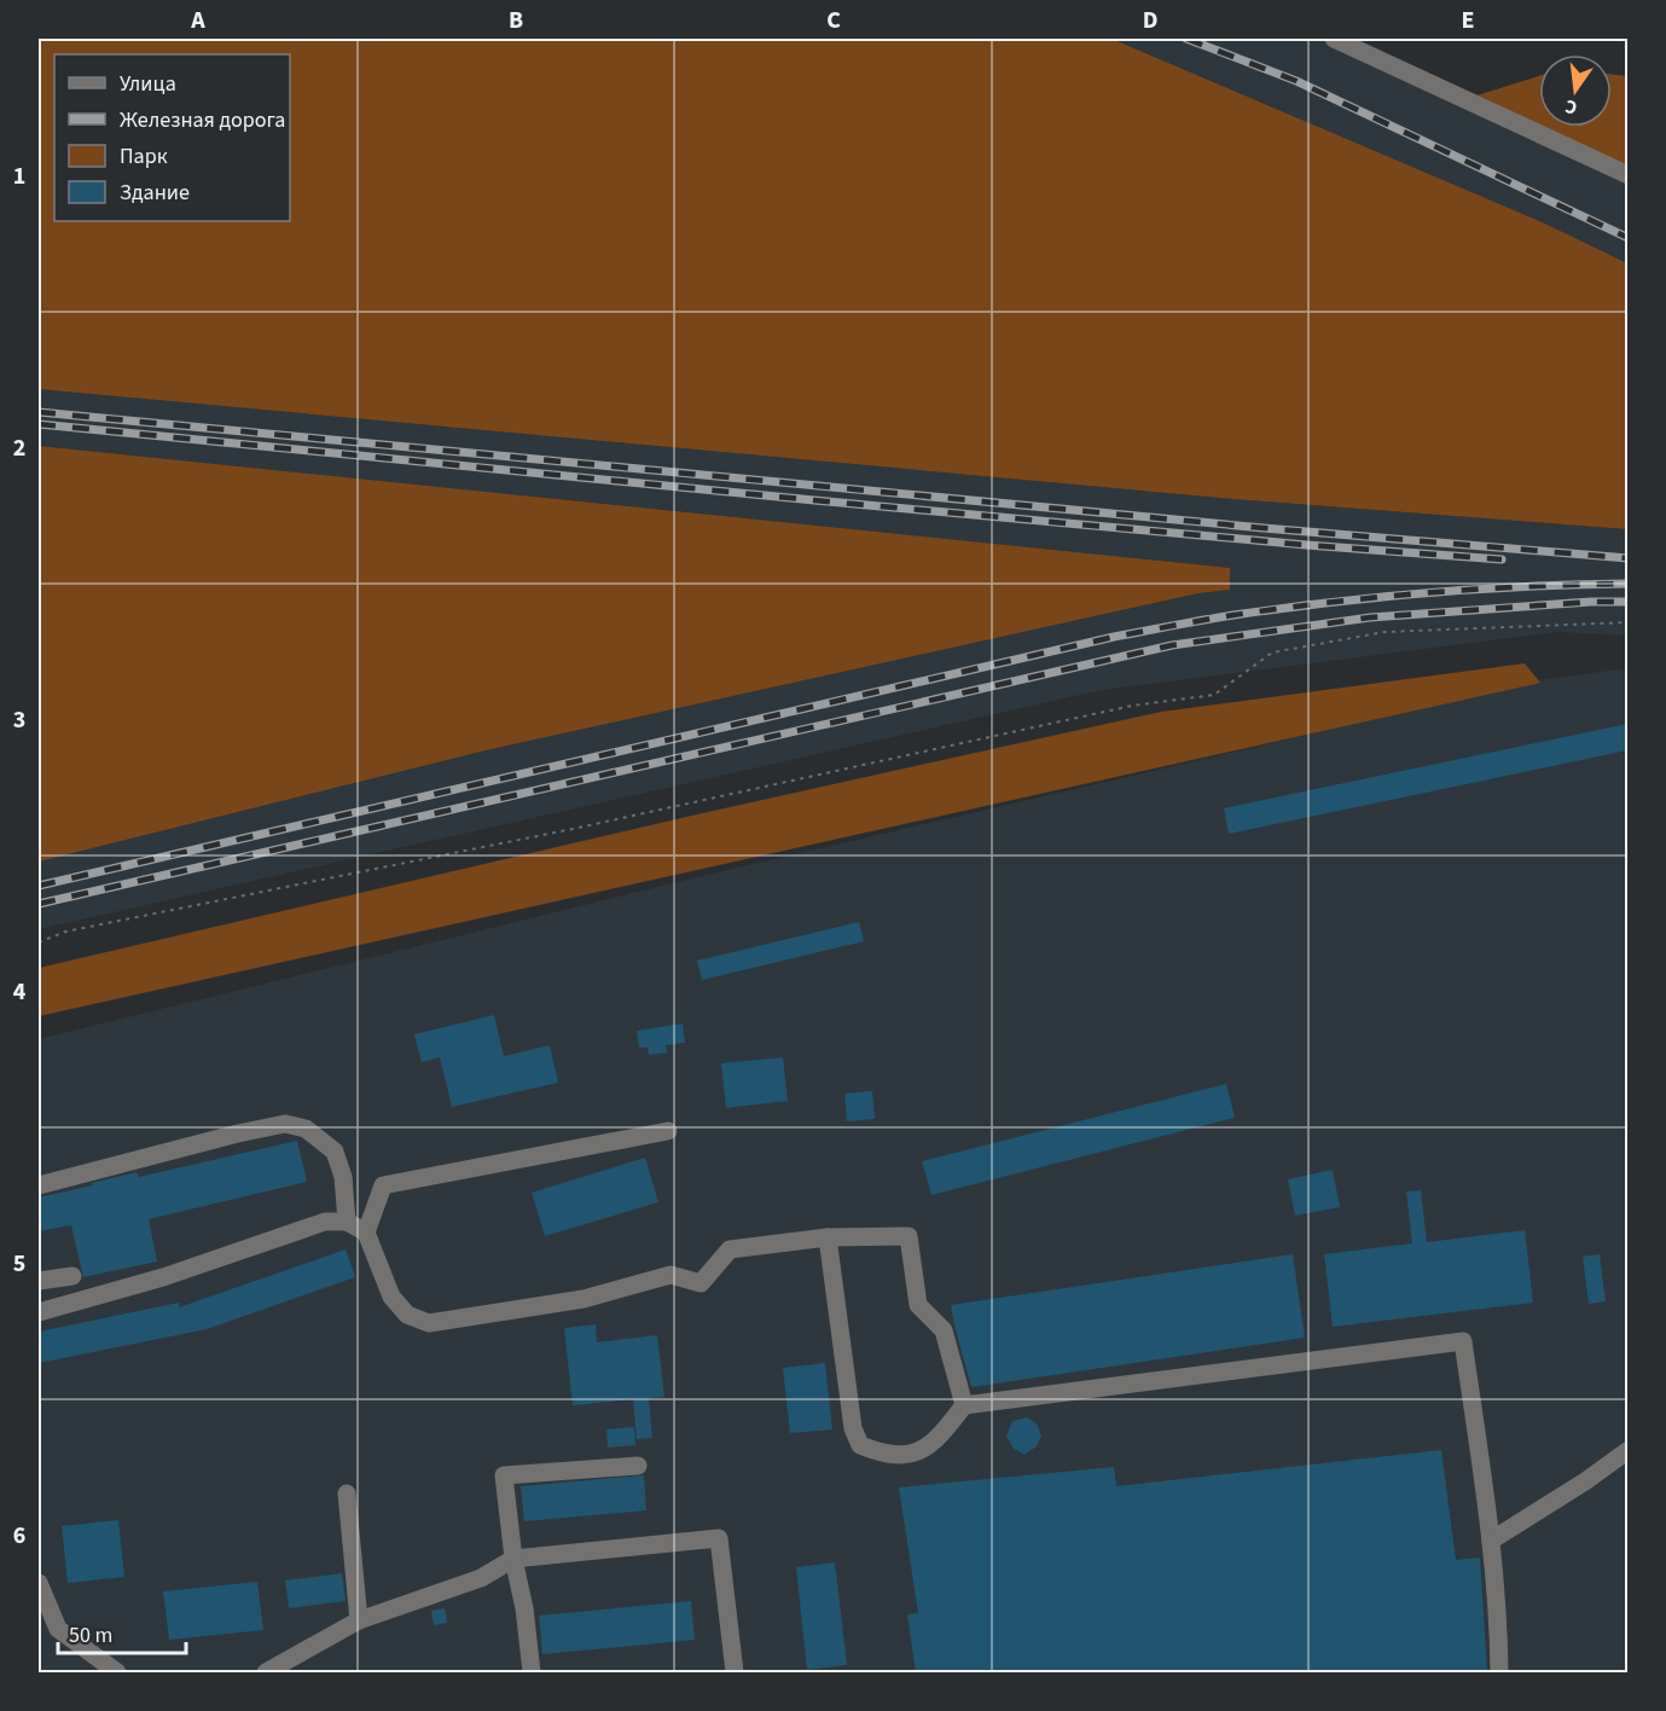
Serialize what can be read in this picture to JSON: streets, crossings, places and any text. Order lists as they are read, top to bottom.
{
  "legend": [
    "Улица",
    "Железная дорога",
    "Парк",
    "Здание"
  ],
  "scale_bar": "50 m",
  "north": "bottom",
  "grid": {
    "columns": [
      "A",
      "B",
      "C",
      "D",
      "E"
    ],
    "rows": [
      "1",
      "2",
      "3",
      "4",
      "5",
      "6"
    ]
  }
}
